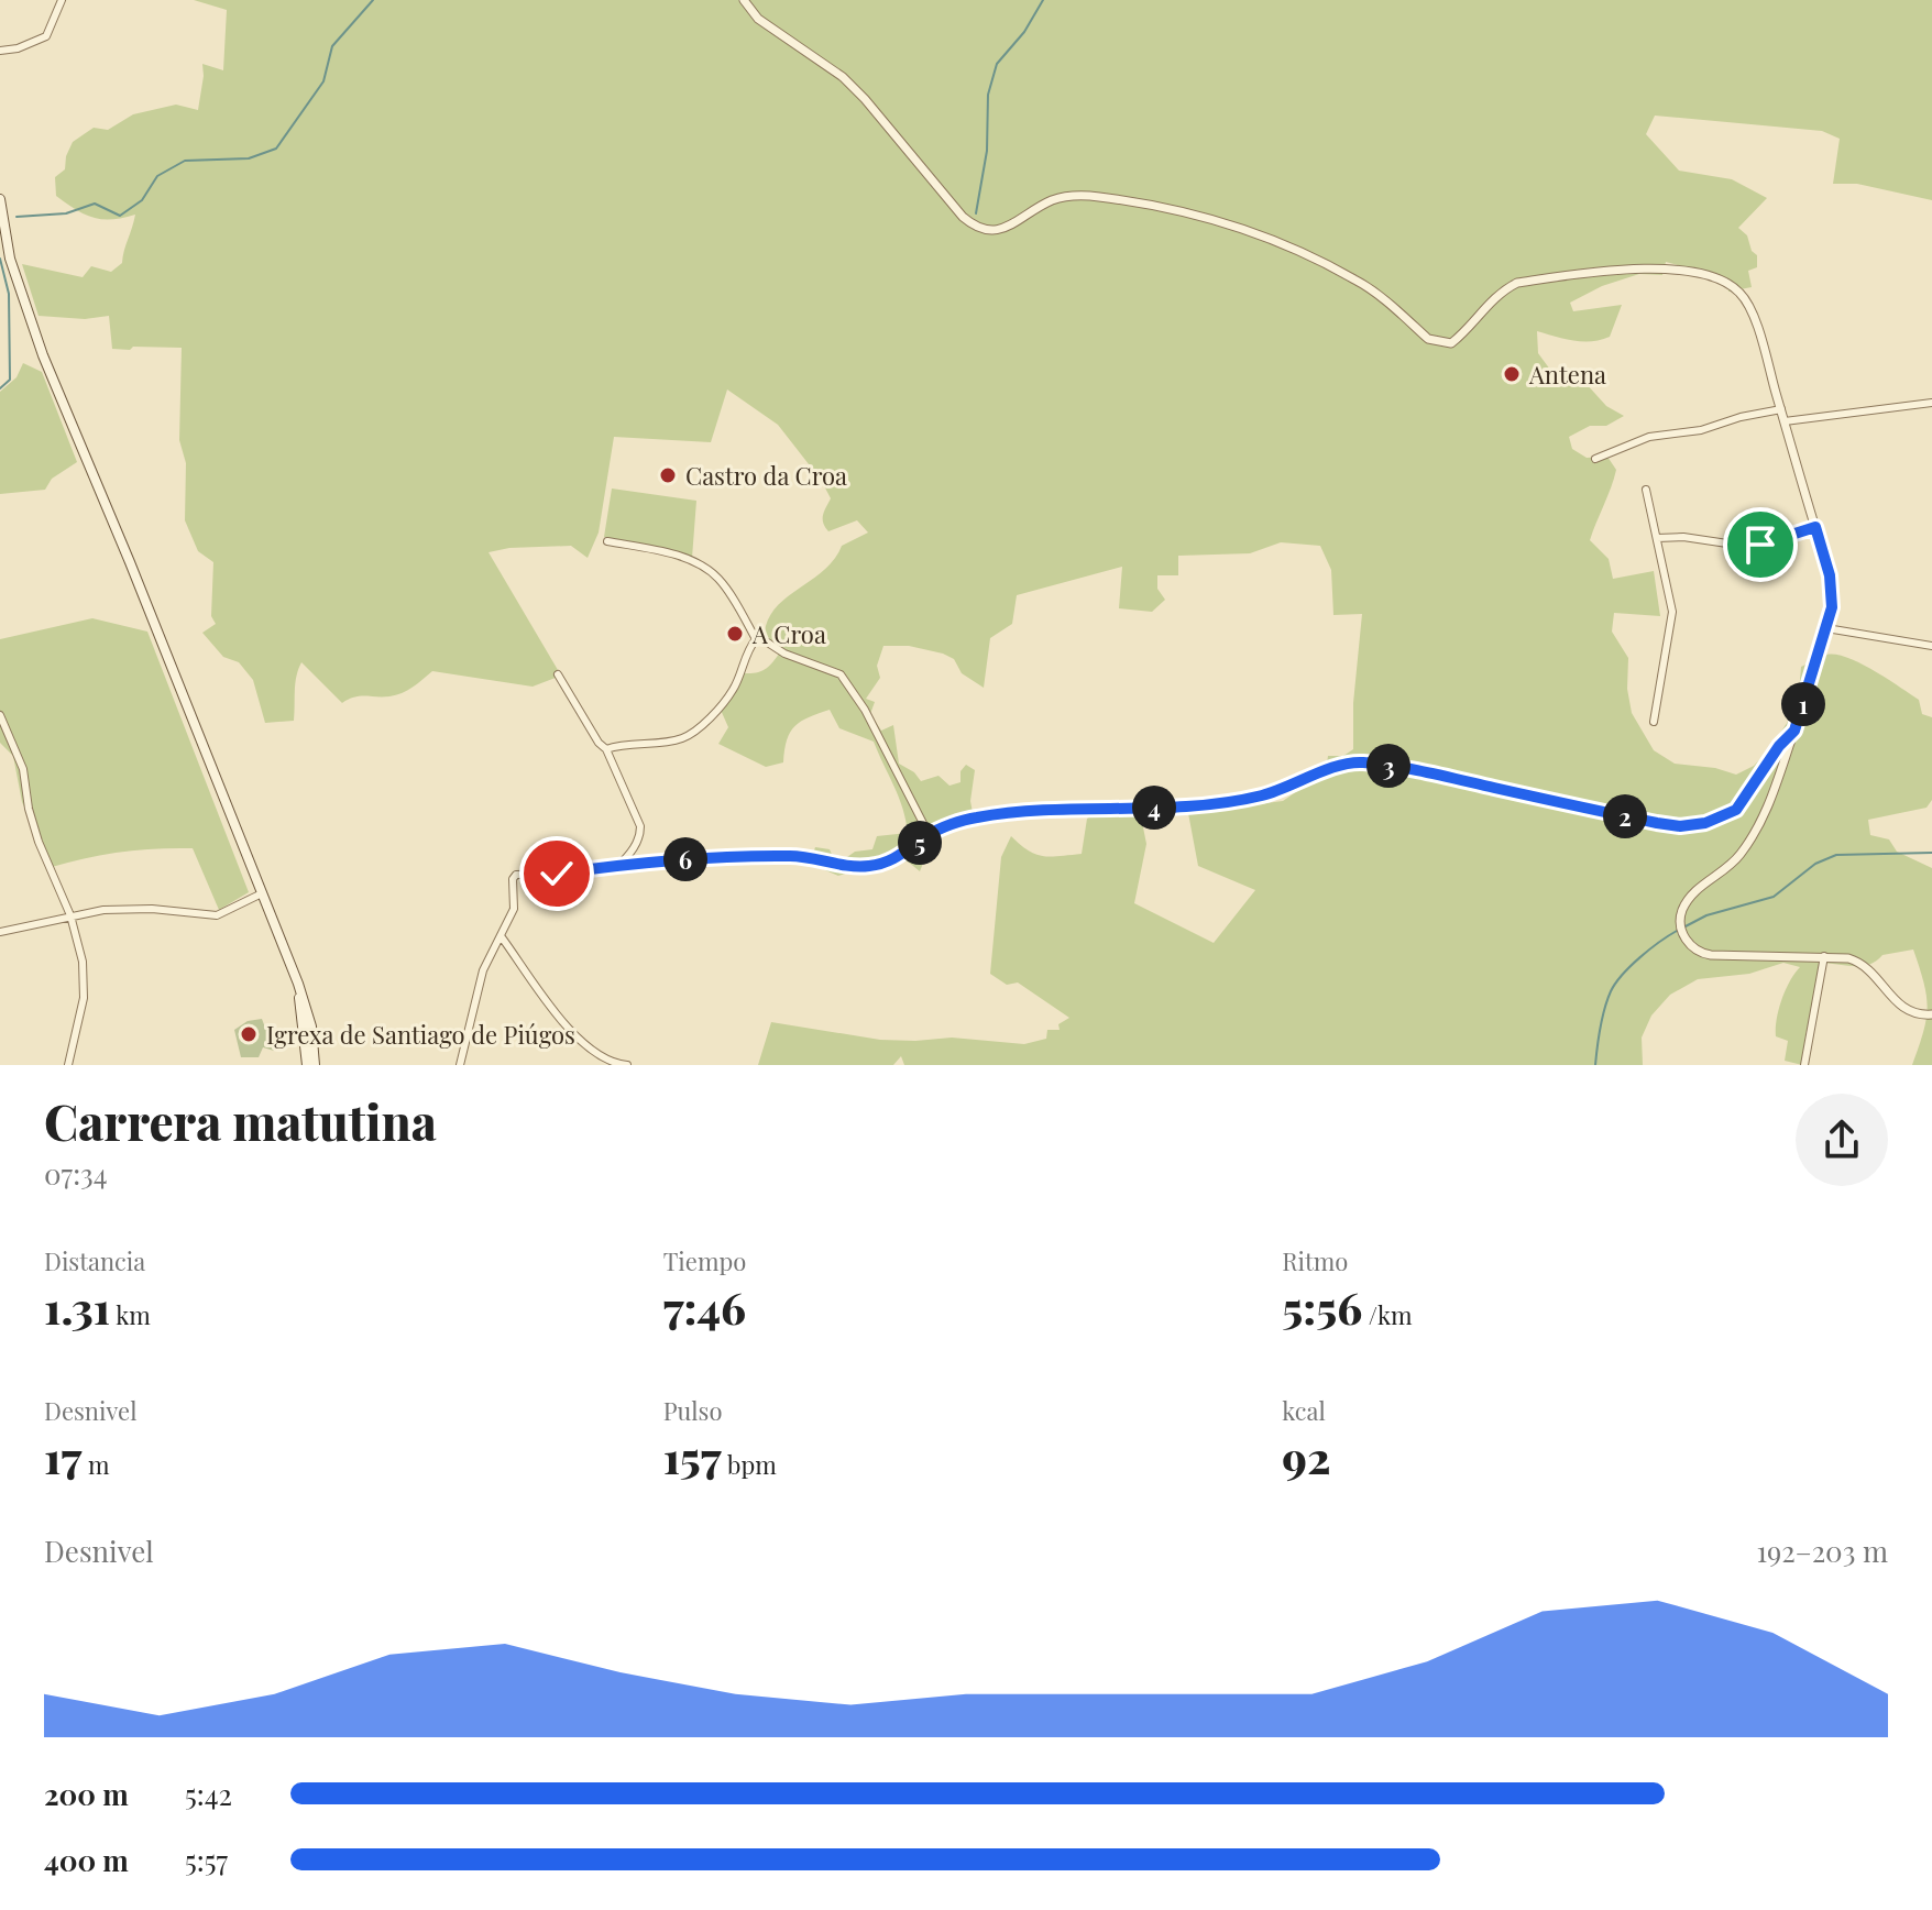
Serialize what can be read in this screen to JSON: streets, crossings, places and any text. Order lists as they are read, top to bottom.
{
  "places": [
    "Antena",
    "Castro da Croa",
    "A Croa",
    "Igrexa de Santiago de Piúgos"
  ],
  "page": {
    "pins": [
      "1",
      "3",
      "4",
      "2",
      "5",
      "6"
    ],
    "heading": ["Carrera matutina", "07:34"],
    "stats": [
      ["Distancia", "1.31 km"],
      ["Tiempo", "7:46"],
      ["Ritmo", "5:56 /km"],
      ["Desnivel", "17 m"],
      ["Pulso", "157 bpm"],
      ["kcal", "92"]
    ],
    "chart": ["Desnivel", "192–203 m"],
    "list": [
      {
        "name": "200 m",
        "note": "5:42"
      },
      {
        "name": "400 m",
        "note": "5:57"
      }
    ]
  }
}
